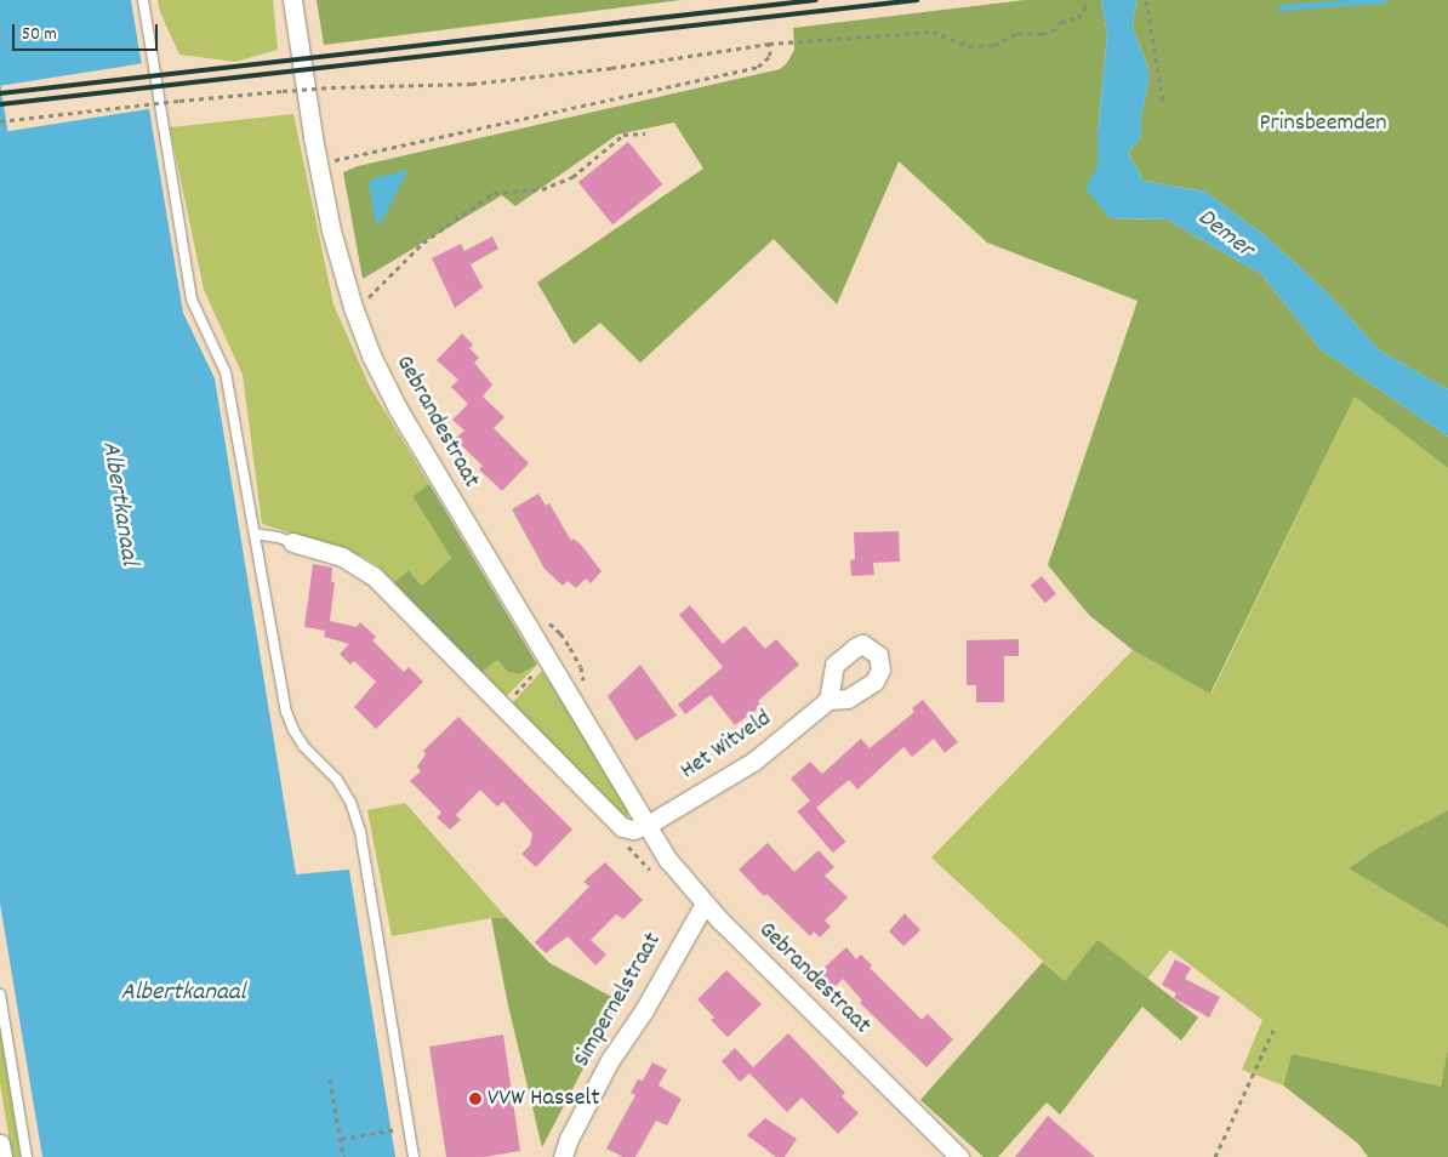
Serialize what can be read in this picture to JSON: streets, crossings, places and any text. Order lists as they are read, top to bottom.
{
  "streets": {
    "street": ["Gebrandestraat", "Het Witveld", "Simpernelstraat"]
  },
  "crossings": [
    ["Gebrandestraat", "Het Witveld"],
    ["Gebrandestraat", "Simpernelstraat"]
  ],
  "water": ["Demer", "Albertkanaal"],
  "parks": ["Prinsbeemden"],
  "places": ["VVW Hasselt"],
  "scale_bar": "50 m"
}
